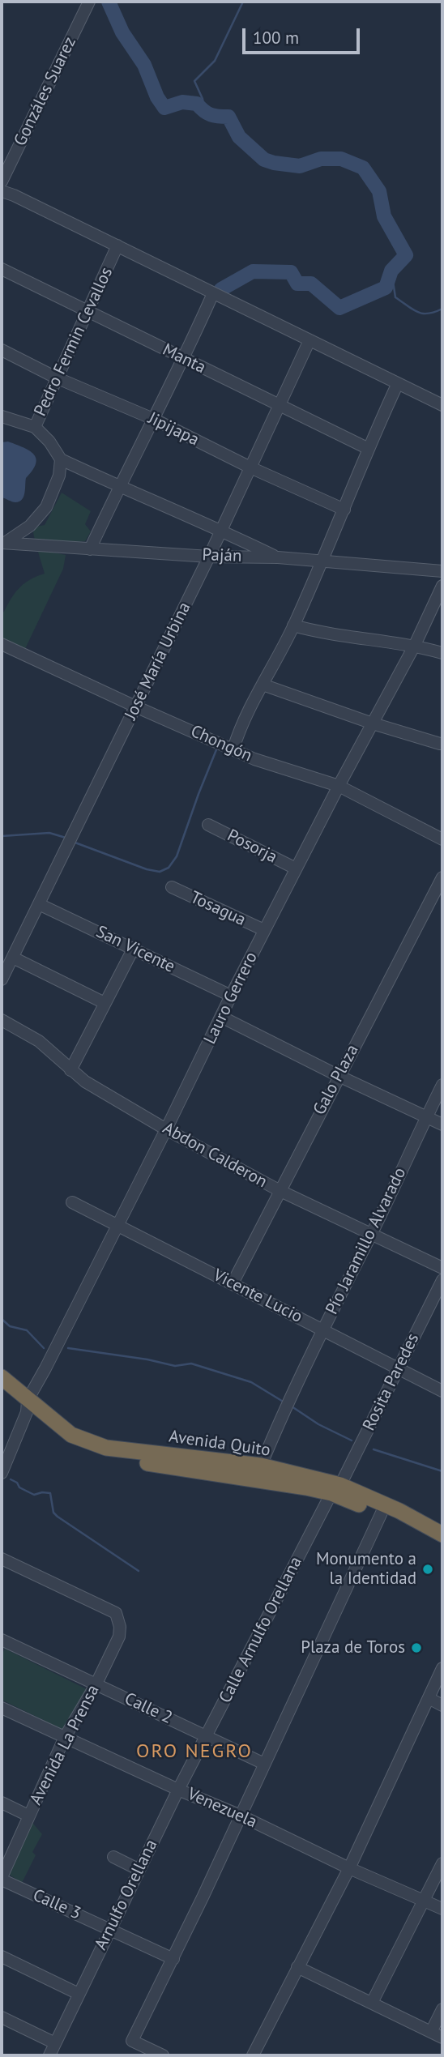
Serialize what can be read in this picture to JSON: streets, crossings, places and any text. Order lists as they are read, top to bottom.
{
  "streets": {
    "highway": ["Avenida Quito"],
    "street": [
      "Gonzáles Suarez",
      "Pedro Fermin Cevallos",
      "Manta",
      "Jipijapa",
      "Paján",
      "José María Urbina",
      "Chongón",
      "Posorja",
      "Tosagua",
      "San Vicente",
      "Lauro Gerrero",
      "Galo Plaza",
      "Abdon Calderon",
      "Pío Jaramillo Alvarado",
      "Vicente Lucio",
      "Rosita Paredes",
      "Calle Arnulfo Orellana",
      "Calle 2",
      "Avenida La Prensa",
      "Venezuela",
      "Arnulfo Orellana",
      "Calle 3"
    ]
  },
  "crossings": [
    ["Pedro Fermin Cevallos", "Manta"],
    ["Pedro Fermin Cevallos", "Jipijapa"],
    ["Manta", "José María Urbina"],
    ["Jipijapa", "José María Urbina"],
    ["Paján", "José María Urbina"],
    ["José María Urbina", "Chongón"],
    ["José María Urbina", "San Vicente"],
    ["Chongón", "Lauro Gerrero"],
    ["Posorja", "Lauro Gerrero"],
    ["Tosagua", "Lauro Gerrero"],
    ["San Vicente", "Lauro Gerrero"],
    ["Lauro Gerrero", "Abdon Calderon"],
    ["Lauro Gerrero", "Vicente Lucio"],
    ["Lauro Gerrero", "Avenida Quito"],
    ["Galo Plaza", "Abdon Calderon"],
    ["Galo Plaza", "Vicente Lucio"],
    ["Abdon Calderon", "Pío Jaramillo Alvarado"],
    ["Pío Jaramillo Alvarado", "Vicente Lucio"],
    ["Pío Jaramillo Alvarado", "Avenida Quito"],
    ["Vicente Lucio", "Rosita Paredes"],
    ["Rosita Paredes", "Avenida Quito"],
    ["Rosita Paredes", "Calle Arnulfo Orellana"],
    ["Avenida Quito", "Calle Arnulfo Orellana"],
    ["Calle Arnulfo Orellana", "Calle 2"],
    ["Calle Arnulfo Orellana", "Arnulfo Orellana"],
    ["Calle 2", "Avenida La Prensa"],
    ["Calle 2", "Arnulfo Orellana"],
    ["Avenida La Prensa", "Venezuela"],
    ["Avenida La Prensa", "Calle 3"],
    ["Venezuela", "Arnulfo Orellana"],
    ["Arnulfo Orellana", "Calle 3"]
  ],
  "districts": ["ORO NEGRO"],
  "places": ["Monumento a la Identidad", "Plaza de Toros"],
  "scale_bar": "100 m"
}
